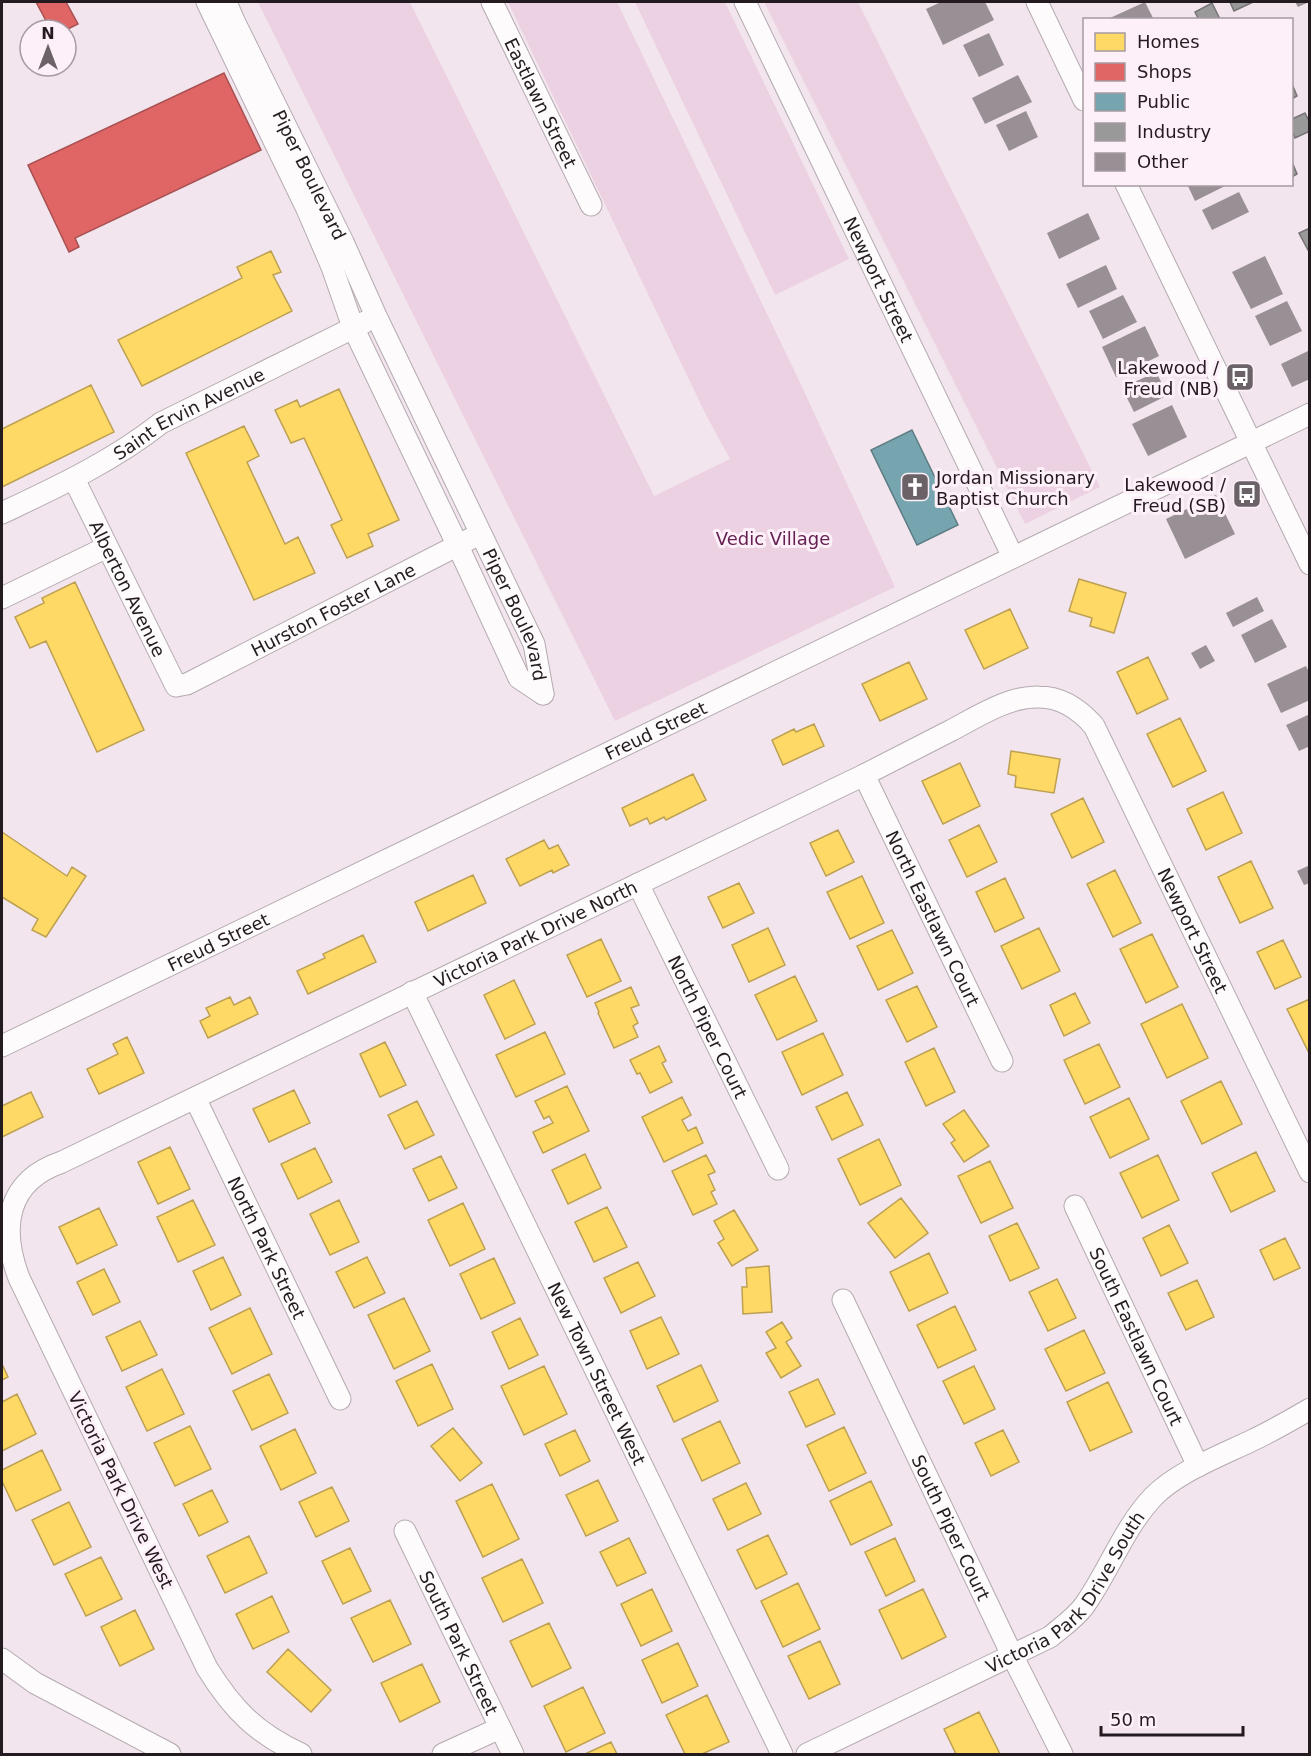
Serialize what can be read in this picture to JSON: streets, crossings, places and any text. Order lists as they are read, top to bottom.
{
  "streets": {
    "street": [
      "Eastlawn Street",
      "Piper Boulevard",
      "Newport Street",
      "Saint Ervin Avenue",
      "Alberton Avenue",
      "Hurston Foster Lane",
      "Freud Street",
      "North Eastlawn Court",
      "Victoria Park Drive North",
      "North Piper Court",
      "North Park Street",
      "South Eastlawn Court",
      "New Town Street West",
      "Victoria Park Drive West",
      "South Piper Court",
      "Victoria Park Drive South",
      "South Park Street"
    ]
  },
  "crossings": [
    ["Piper Boulevard", "Saint Ervin Avenue"],
    ["Piper Boulevard", "Hurston Foster Lane"],
    ["Newport Street", "Freud Street"],
    ["Newport Street", "Victoria Park Drive North"],
    ["Saint Ervin Avenue", "Alberton Avenue"],
    ["Alberton Avenue", "Hurston Foster Lane"],
    ["North Eastlawn Court", "Victoria Park Drive North"],
    ["Victoria Park Drive North", "North Piper Court"],
    ["Victoria Park Drive North", "North Park Street"],
    ["Victoria Park Drive North", "New Town Street West"],
    ["Victoria Park Drive North", "Victoria Park Drive West"],
    ["South Eastlawn Court", "Victoria Park Drive South"],
    ["South Piper Court", "Victoria Park Drive South"]
  ],
  "parks": ["Vedic Village"],
  "places": {
    "bus stop": ["Lakewood / Freud (NB)", "Lakewood / Freud (SB)"],
    "church": ["Jordan Missionary Baptist Church"]
  },
  "legend": [
    "Homes",
    "Shops",
    "Public",
    "Industry",
    "Other"
  ],
  "scale_bar": "50 m",
  "north": "top"
}
